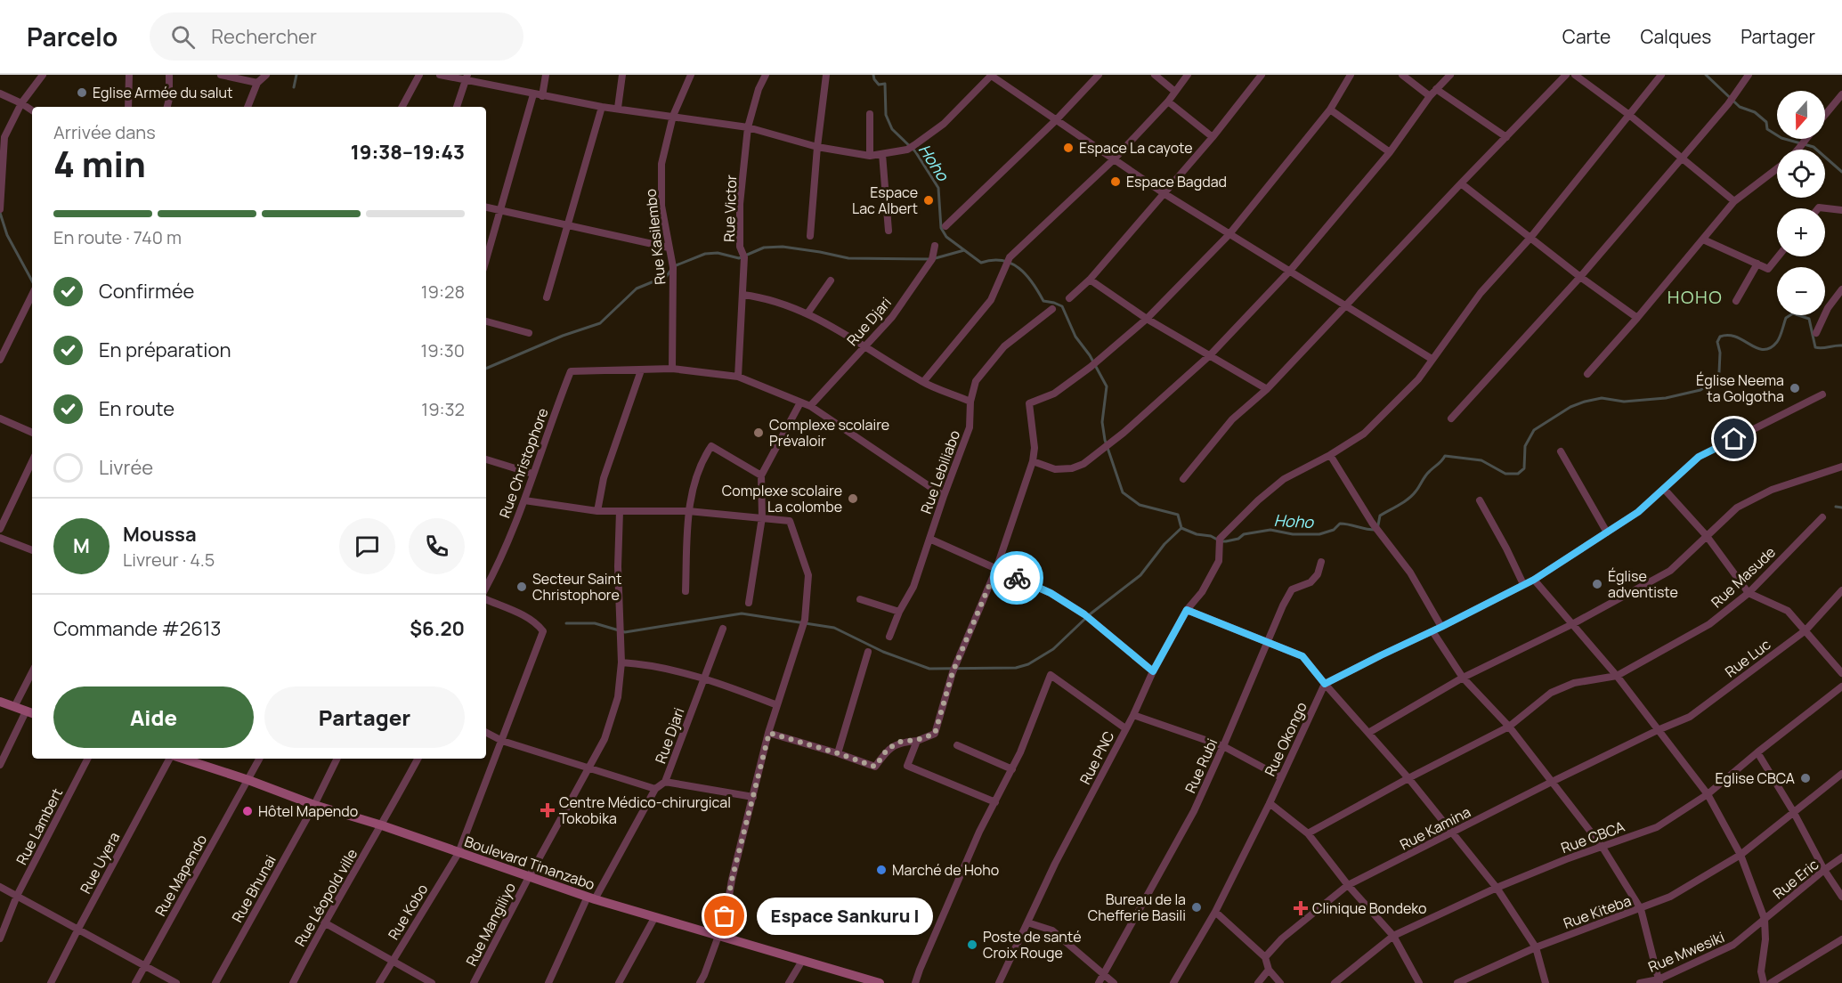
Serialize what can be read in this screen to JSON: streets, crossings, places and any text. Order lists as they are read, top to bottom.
{
  "streets": {
    "street": [
      "Rue Victor",
      "Rue Kasilembo",
      "Rue Djari",
      "Rue Christophore",
      "Rue Lebiliabo",
      "Rue Masude",
      "Rue Luc",
      "Rue Okongo",
      "Rue PNC",
      "Rue Rubi",
      "Rue Lambert",
      "Rue Kamina",
      "Rue CBCA",
      "Rue Uyera",
      "Boulevard Tinanzabo",
      "Rue Mapendo",
      "Rue Eric",
      "Rue Bhunai",
      "Rue Léopold ville",
      "Rue Kobo",
      "Rue Kiteba",
      "Rue Mangiliyo",
      "Rue Mwesiki"
    ]
  },
  "crossings": [
    ["Rue Djari", "Boulevard Tinanzabo"],
    ["Rue Luc", "Rue Kamina"],
    ["Boulevard Tinanzabo", "Rue Mapendo"],
    ["Boulevard Tinanzabo", "Rue Bhunai"],
    ["Boulevard Tinanzabo", "Rue Léopold ville"],
    ["Boulevard Tinanzabo", "Rue Kobo"],
    ["Boulevard Tinanzabo", "Rue Mangiliyo"],
    ["Rue Eric", "Rue Mwesiki"]
  ],
  "districts": ["HOHO"],
  "water": ["Hoho"],
  "places": {
    "other": [
      "Eglise Armée du salut",
      "Espace La cayote",
      "Espace Bagdad",
      "Espace Lac Albert",
      "Église Neema ta Golgotha",
      "Complexe scolaire Prévaloir",
      "Complexe scolaire La colombe",
      "Église adventiste",
      "Secteur Saint Christophore",
      "Eglise CBCA",
      "Hôtel Mapendo",
      "Marché de Hoho",
      "Bureau de la Chefferie Basili",
      "Espace Sankuru I",
      "Poste de santé Croix Rouge"
    ],
    "health": ["Centre Médico-chirurgical Tokobika", "Clinique Bondeko"]
  },
  "north": "bottom",
  "page": {
    "header": "Parcelo",
    "search": "Rechercher",
    "nav": ["Carte", "Calques", "Partager"],
    "map_buttons": ["+", "−"],
    "heading": ["4 min", "Arrivée dans", "19:38–19:43"],
    "panel": [
      "Moussa",
      "Livreur · 4.5",
      "Commande #2613",
      "$6.20"
    ],
    "bar": "En route · 740 m",
    "list": [
      ["Confirmée", "19:28"],
      ["En préparation", "19:30"],
      ["En route", "19:32"],
      "Livrée"
    ],
    "round": "M",
    "buttons": ["Aide", "Partager"],
    "bubble": "Espace Sankuru I"
  }
}
